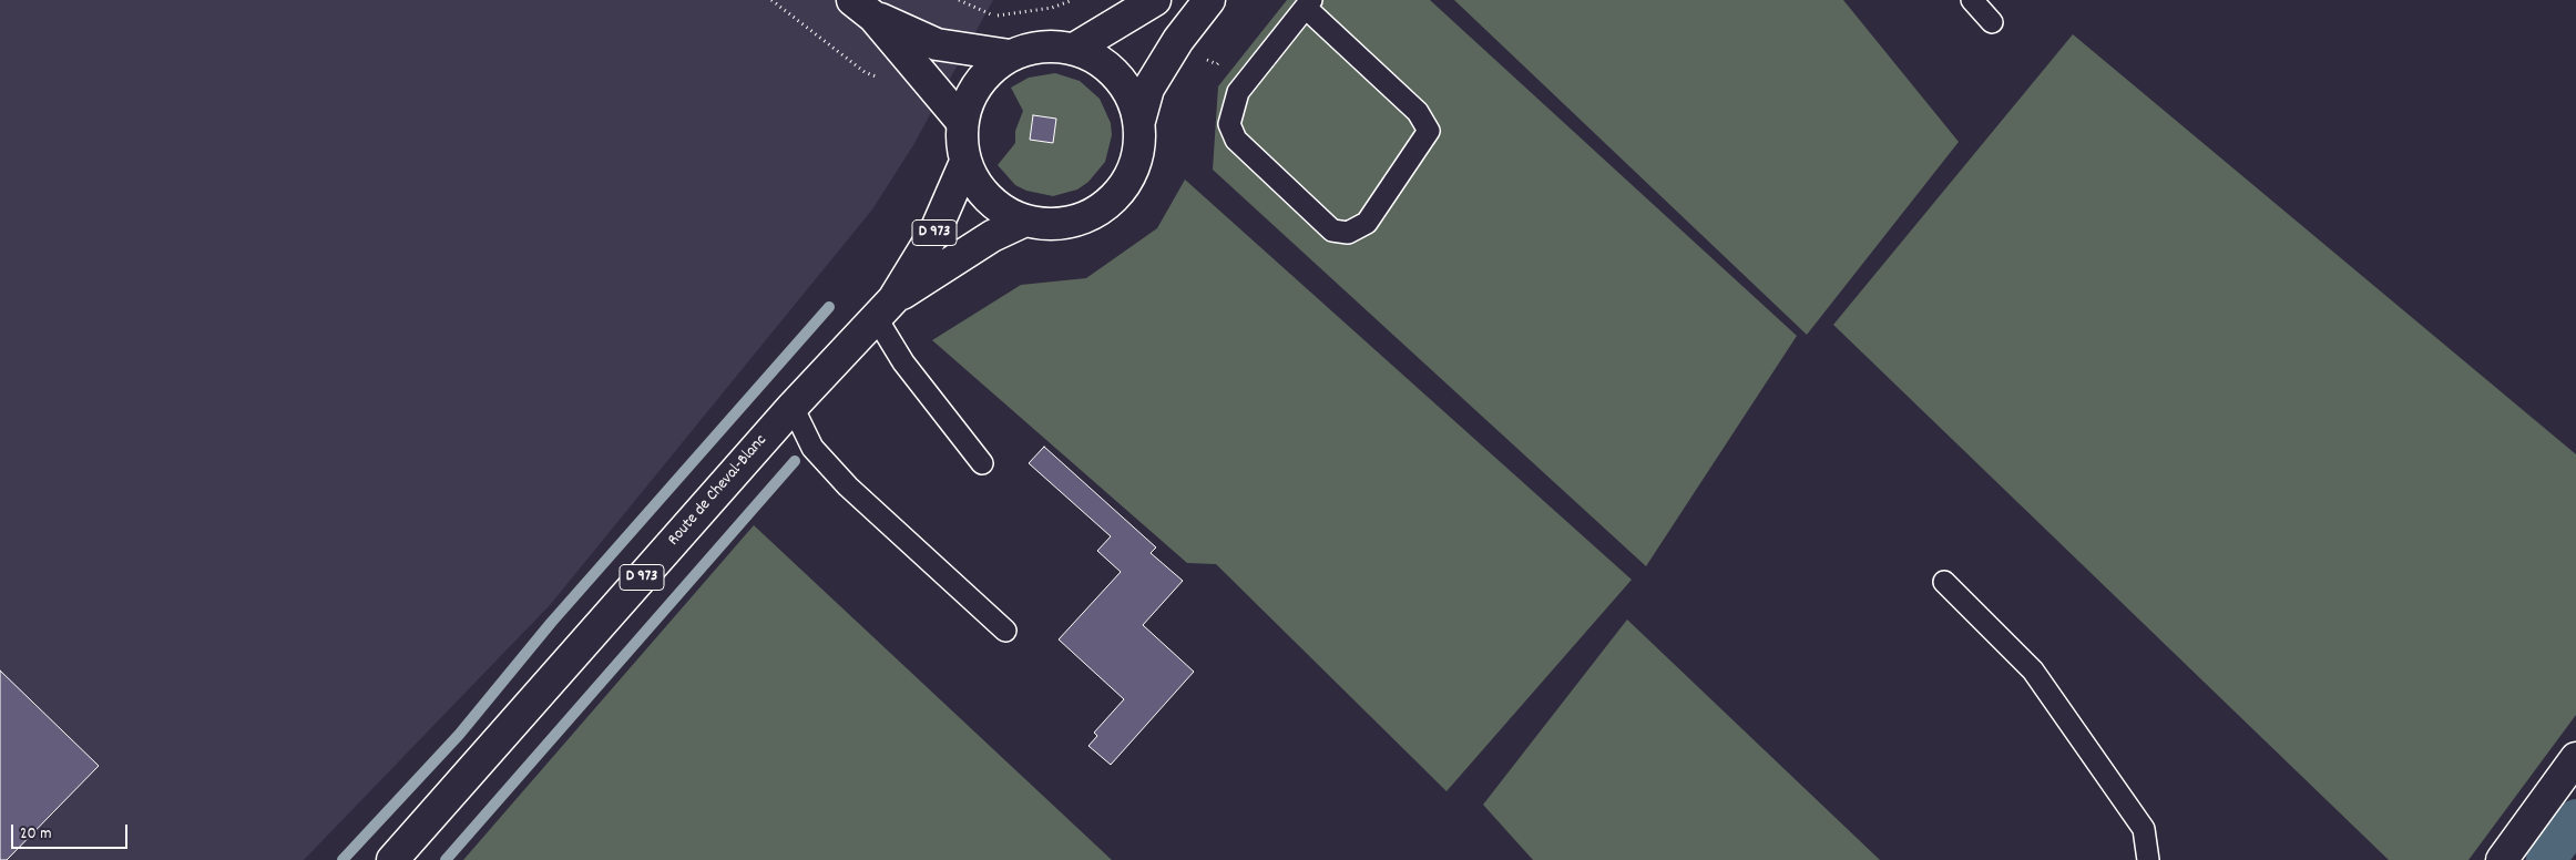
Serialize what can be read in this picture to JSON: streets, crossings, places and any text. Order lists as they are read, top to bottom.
{
  "streets": {
    "main road": ["D 973", "Route de Cheval-Blanc"]
  },
  "scale_bar": "20 m"
}
